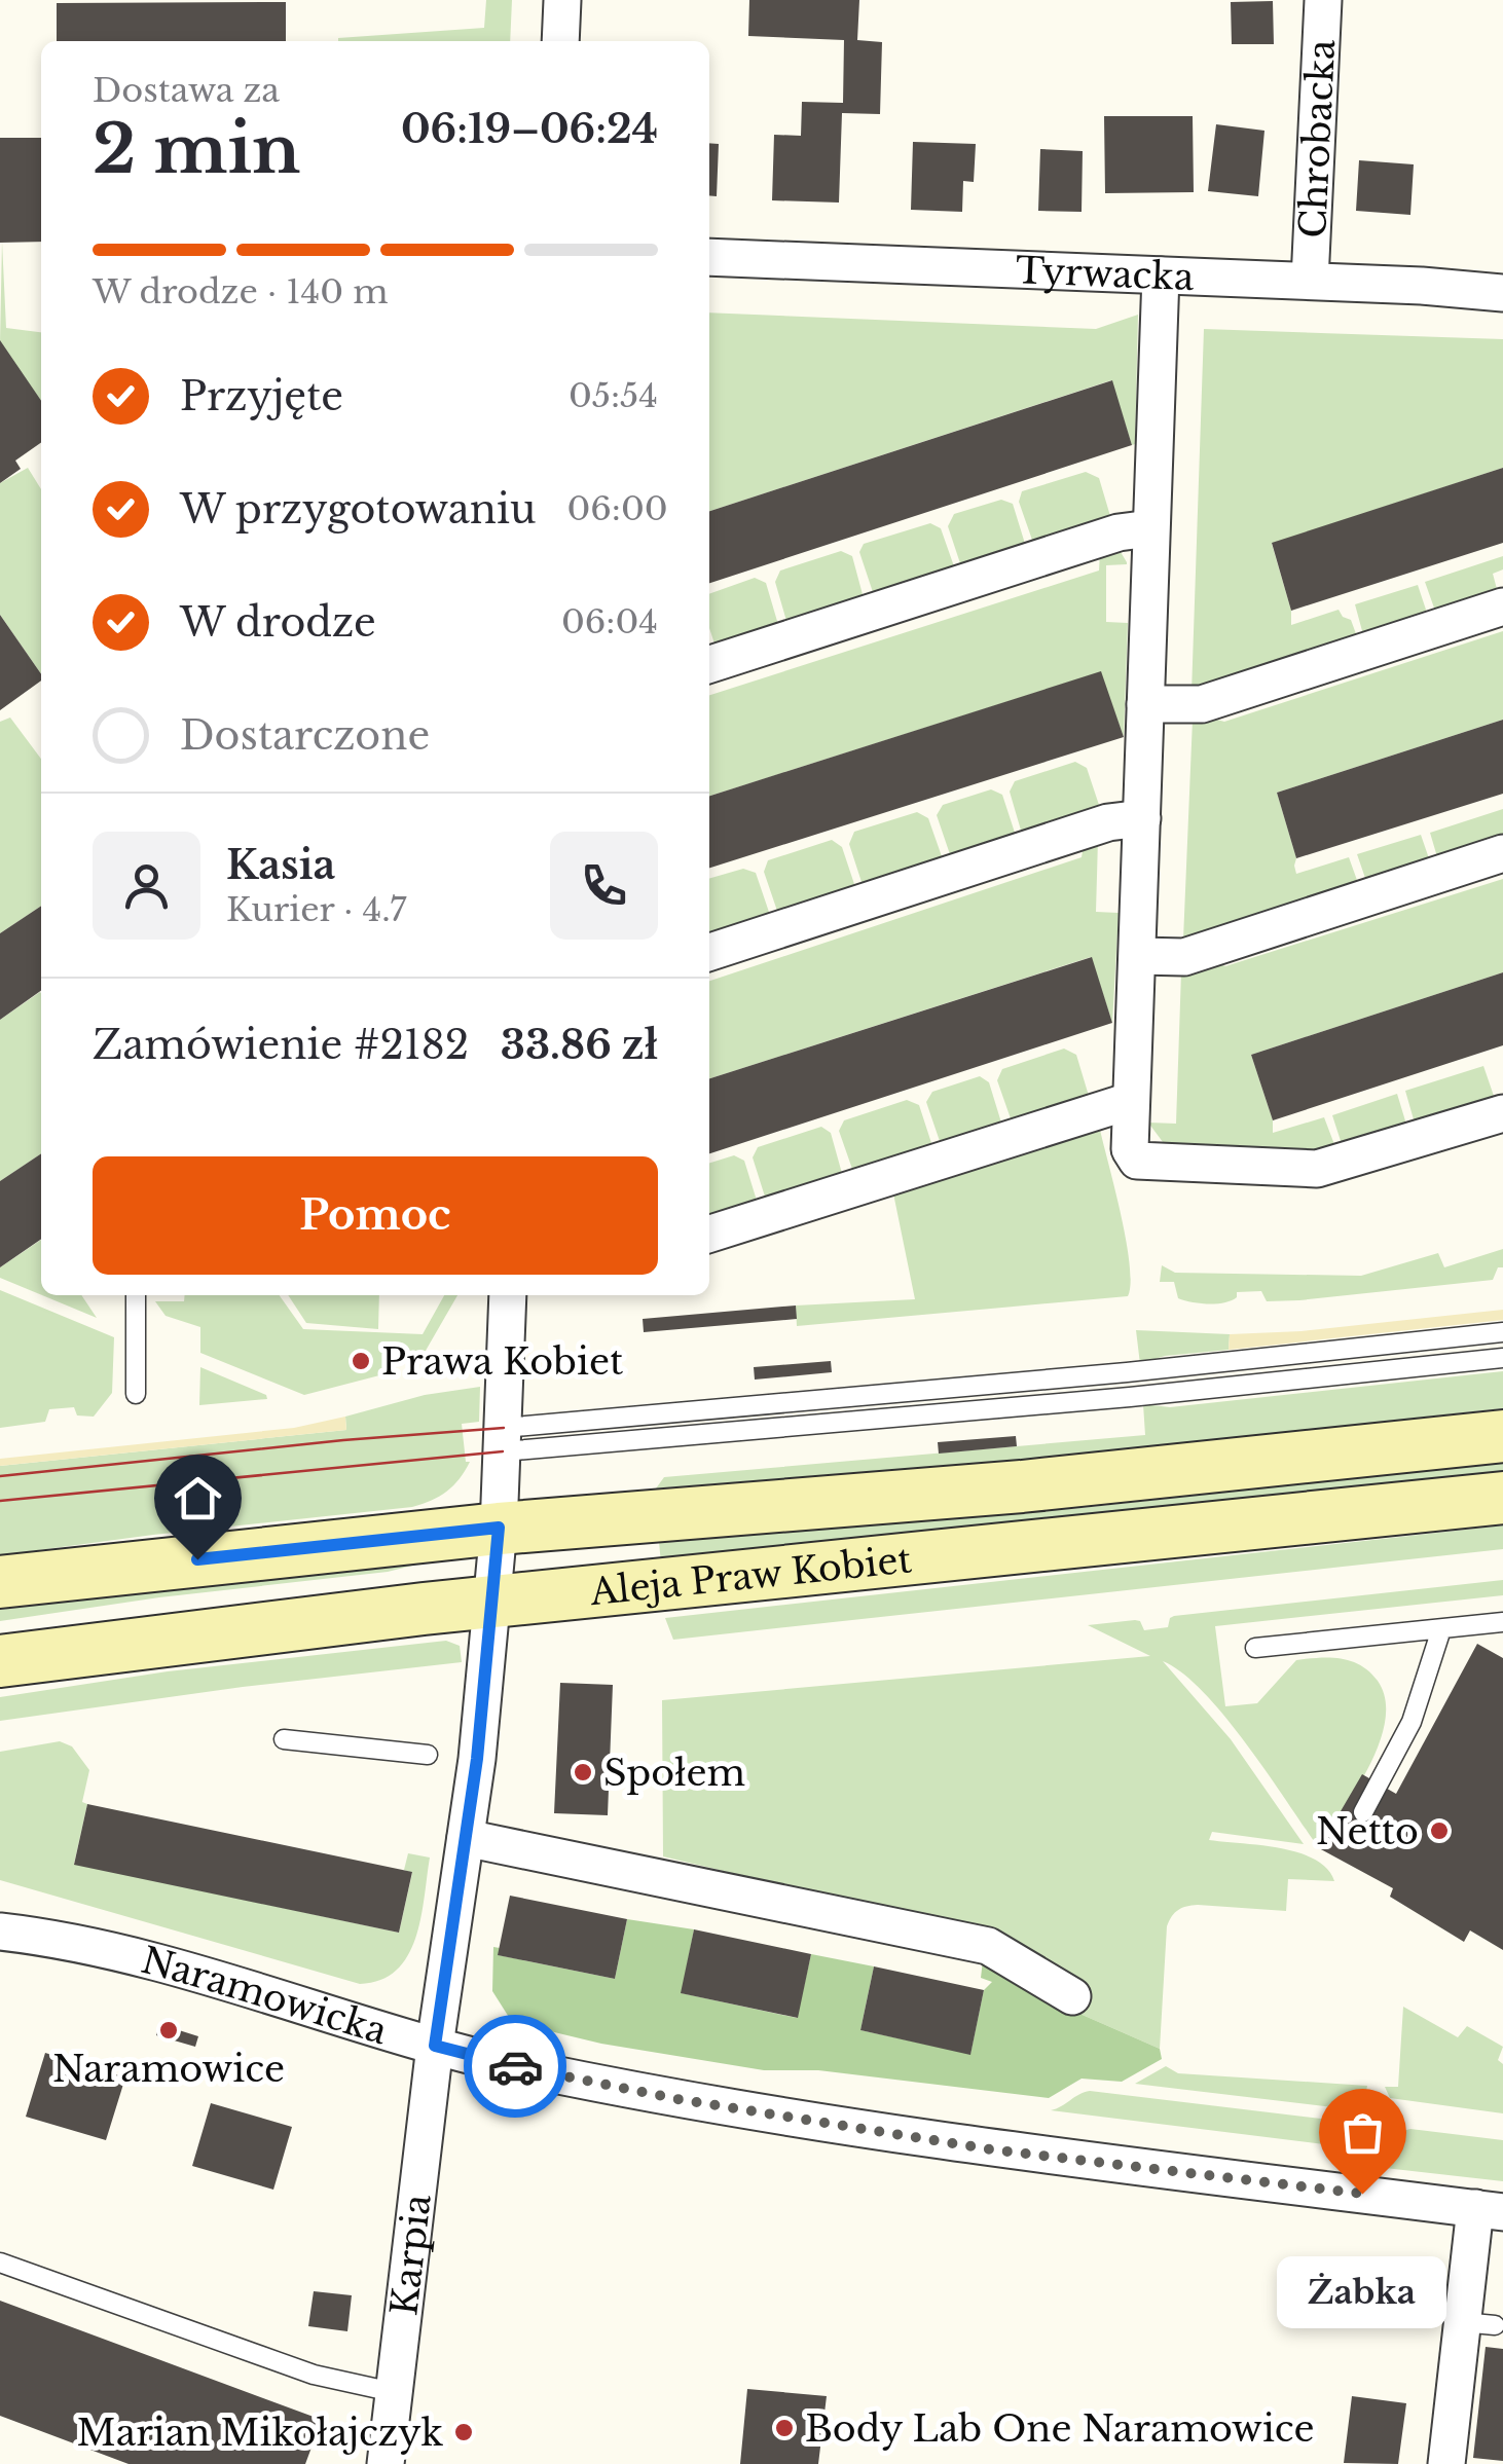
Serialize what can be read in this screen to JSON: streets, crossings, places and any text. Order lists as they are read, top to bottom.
{
  "streets": {
    "street": [
      "Chrobacka",
      "Tyrwacka",
      "Aleja Praw Kobiet",
      "Naramowicka",
      "Karpia"
    ]
  },
  "crossings": [
    ["Chrobacka", "Tyrwacka"],
    ["Aleja Praw Kobiet", "Karpia"],
    ["Naramowicka", "Karpia"]
  ],
  "places": [
    "Prawa Kobiet",
    "Społem",
    "Netto",
    "Naramowice",
    "Żabka",
    "Body Lab One Naramowice",
    "Marian Mikołajczyk"
  ],
  "page": {
    "heading": ["2 min", "Dostawa za", "06:19–06:24"],
    "panel": [
      "Kasia",
      "Kurier · 4.7",
      "Zamówienie #2182",
      "33.86 zł"
    ],
    "bar": "W drodze · 140 m",
    "list": [
      ["Przyjęte", "05:54"],
      ["W przygotowaniu", "06:00"],
      ["W drodze", "06:04"],
      "Dostarczone"
    ],
    "buttons": "Pomoc",
    "bubble": "Żabka"
  }
}
